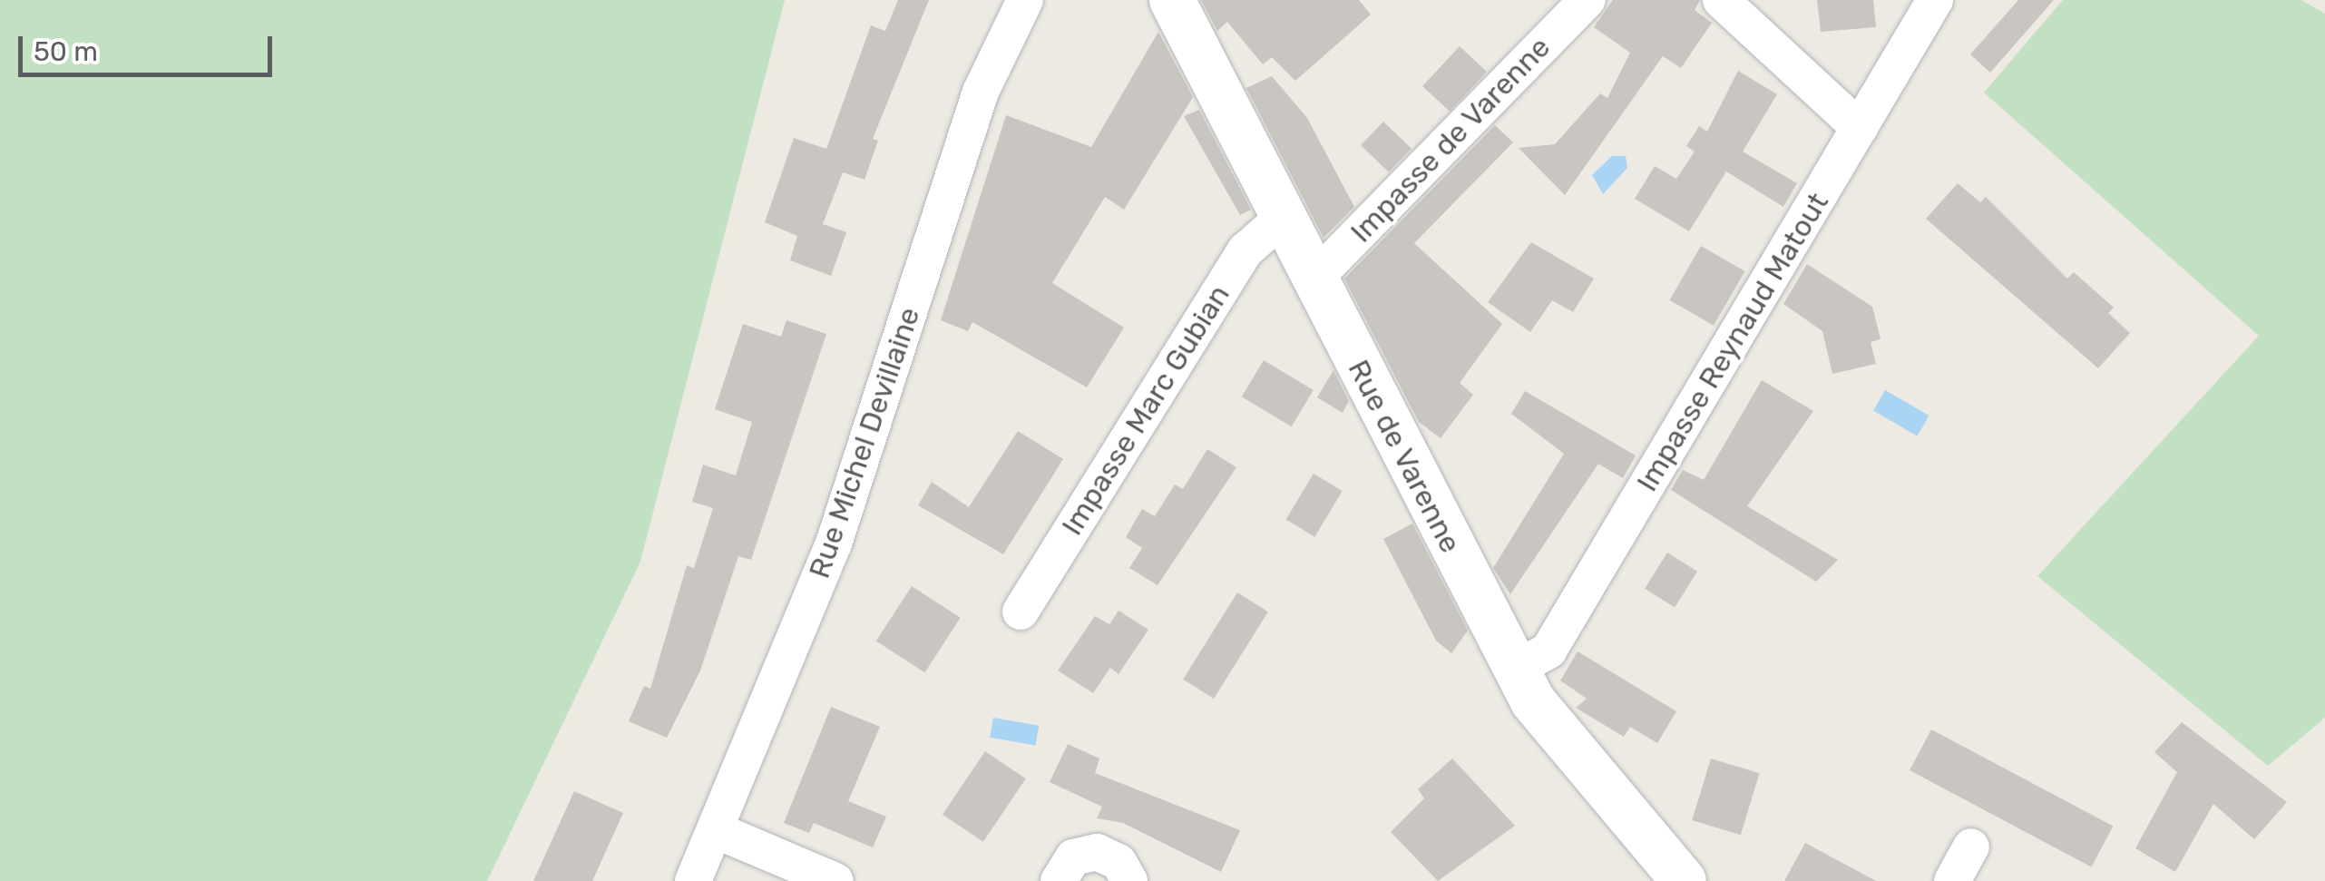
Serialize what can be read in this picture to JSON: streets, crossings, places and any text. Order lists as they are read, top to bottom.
{
  "streets": {
    "street": [
      "Impasse de Varenne",
      "Impasse Reynaud Matout",
      "Impasse Marc Gubian",
      "Rue Michel Devillaine",
      "Rue de Varenne"
    ]
  },
  "crossings": [
    ["Impasse de Varenne", "Rue de Varenne"],
    ["Impasse Reynaud Matout", "Rue de Varenne"],
    ["Impasse Marc Gubian", "Rue de Varenne"]
  ],
  "scale_bar": "50 m"
}
